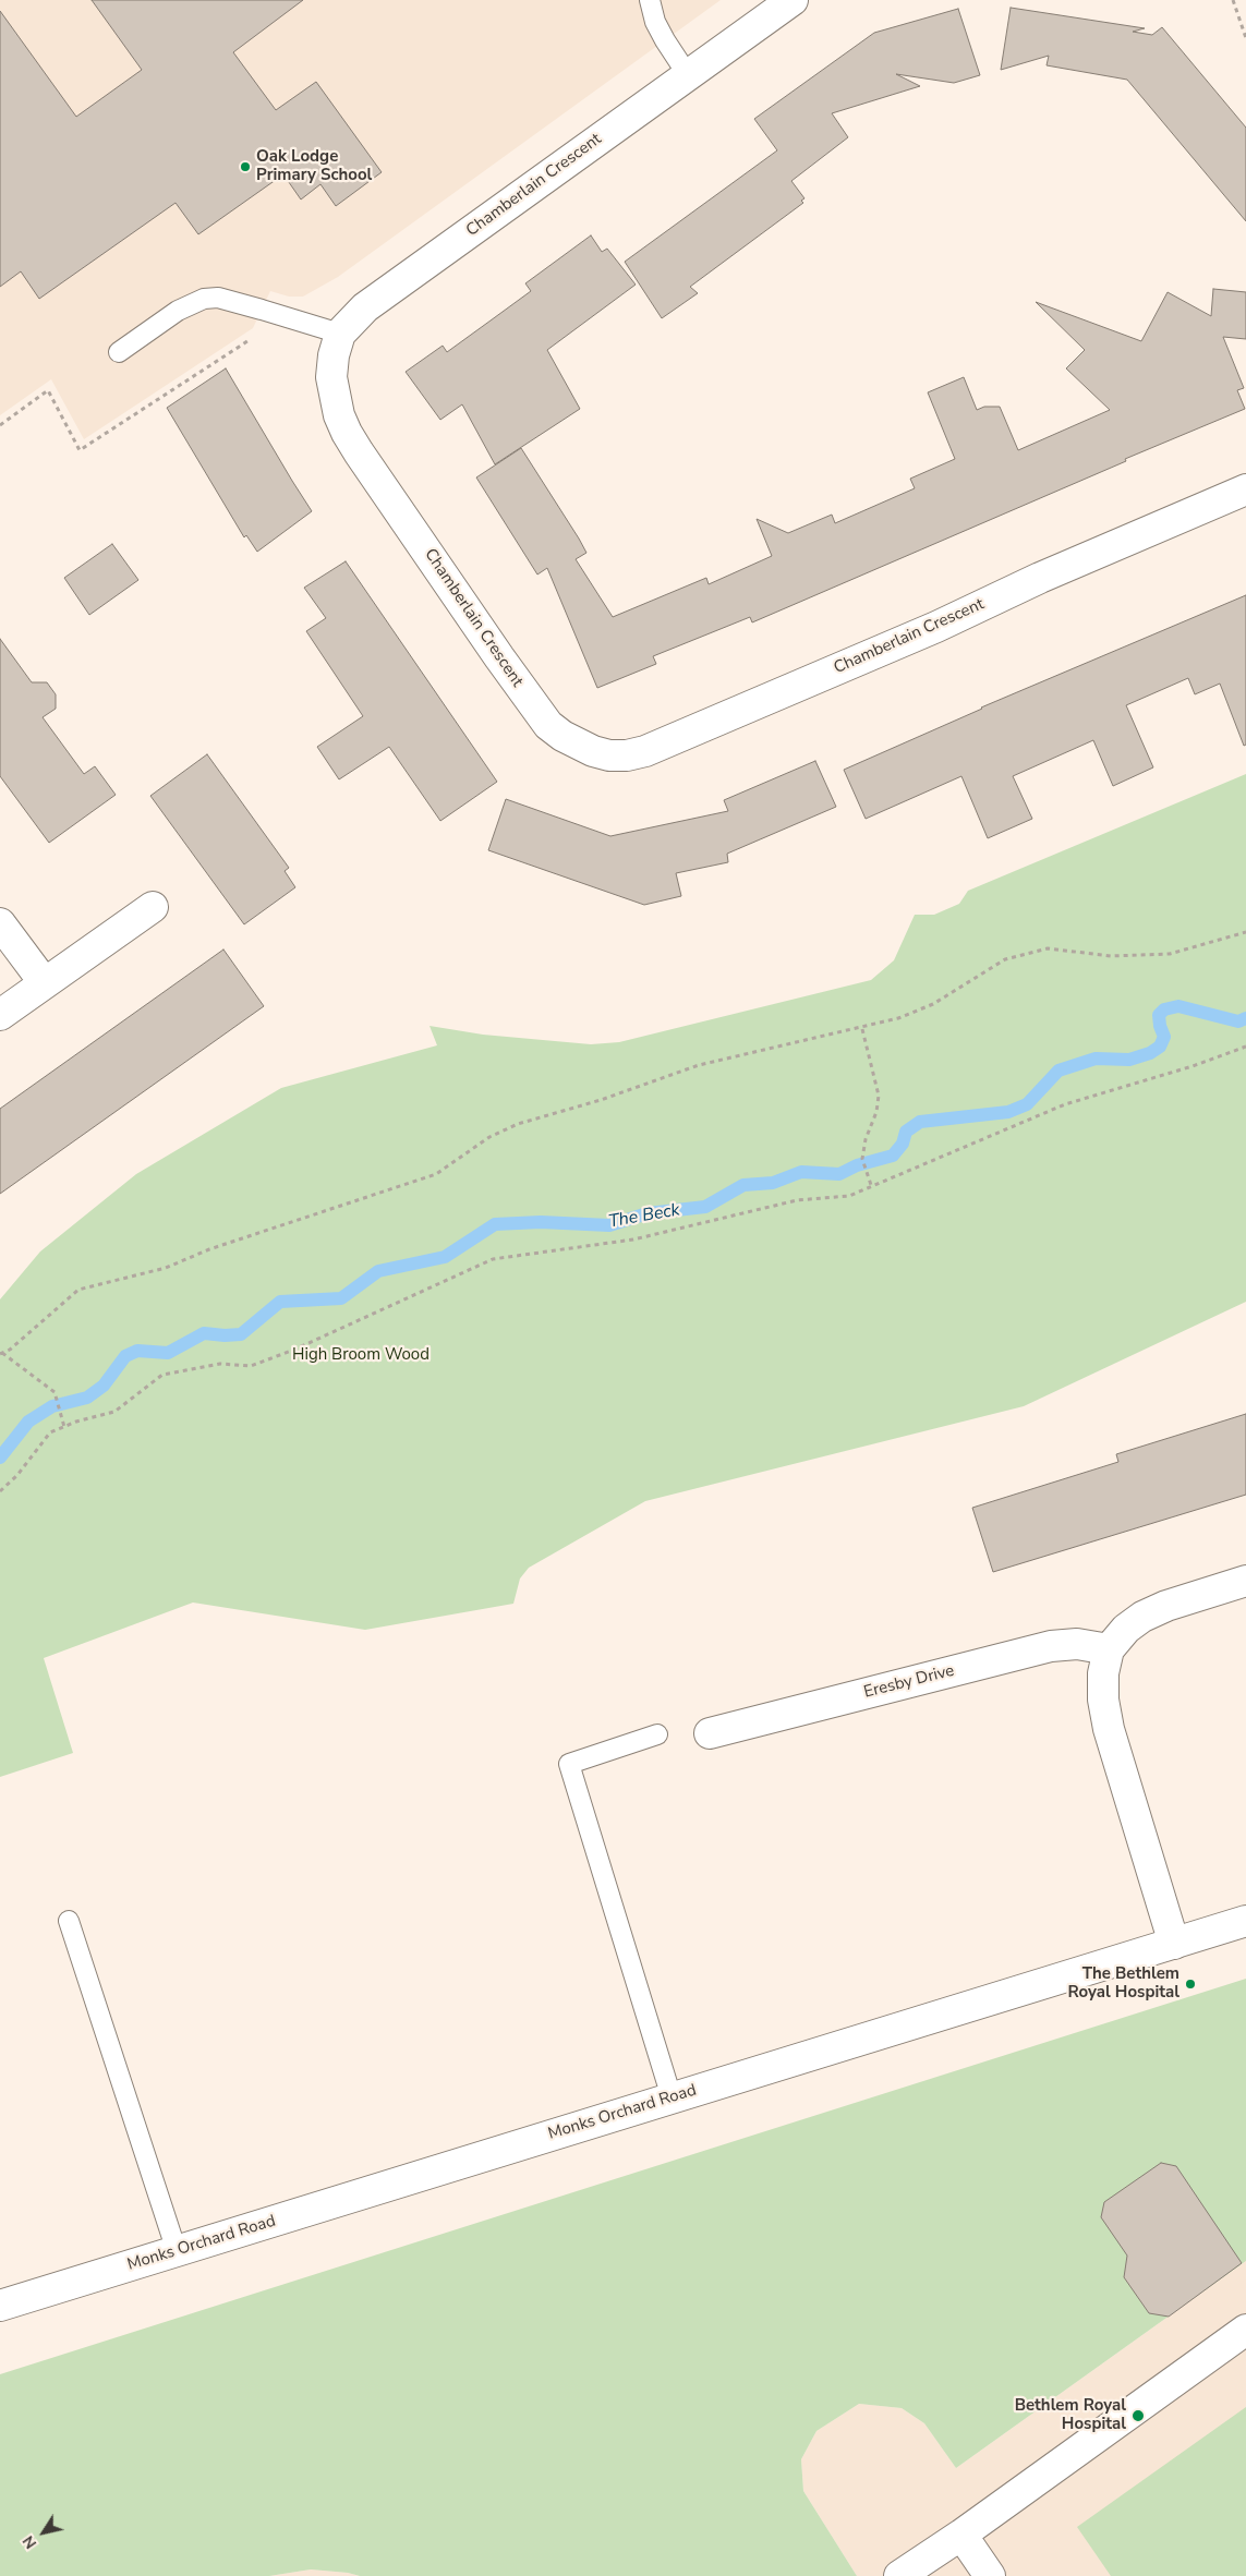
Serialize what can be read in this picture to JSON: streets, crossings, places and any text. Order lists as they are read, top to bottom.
{
  "streets": {
    "street": ["Chamberlain Crescent", "Eresby Drive", "Monks Orchard Road"]
  },
  "water": ["The Beck"],
  "parks": ["High Broom Wood"],
  "places": ["Oak Lodge Primary School", "The Bethlem Royal Hospital", "Bethlem Royal Hospital"],
  "north": "bottom left"
}
